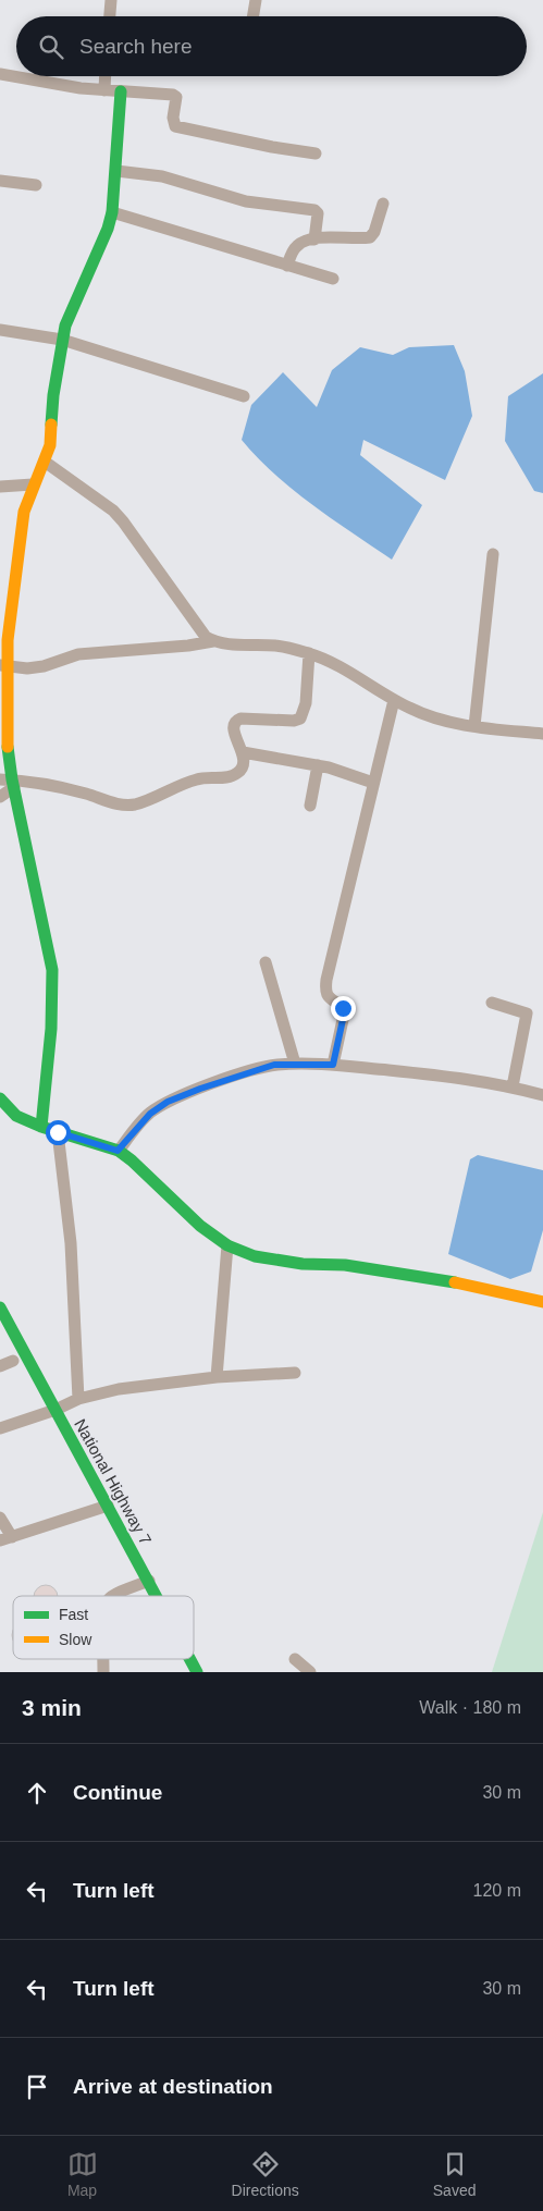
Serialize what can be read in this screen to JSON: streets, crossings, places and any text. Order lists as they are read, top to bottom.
{
  "streets": {
    "street": ["National Highway 7"]
  },
  "legend": ["Fast", "Slow"],
  "page": {
    "search": "Search here",
    "heading": ["3 min", "Walk · 180 m"],
    "list": [
      ["Continue", "30 m"],
      ["Turn left", "120 m"],
      ["Turn left", "30 m"],
      "Arrive at destination"
    ],
    "nav": ["Map", "Directions", "Saved"]
  }
}
